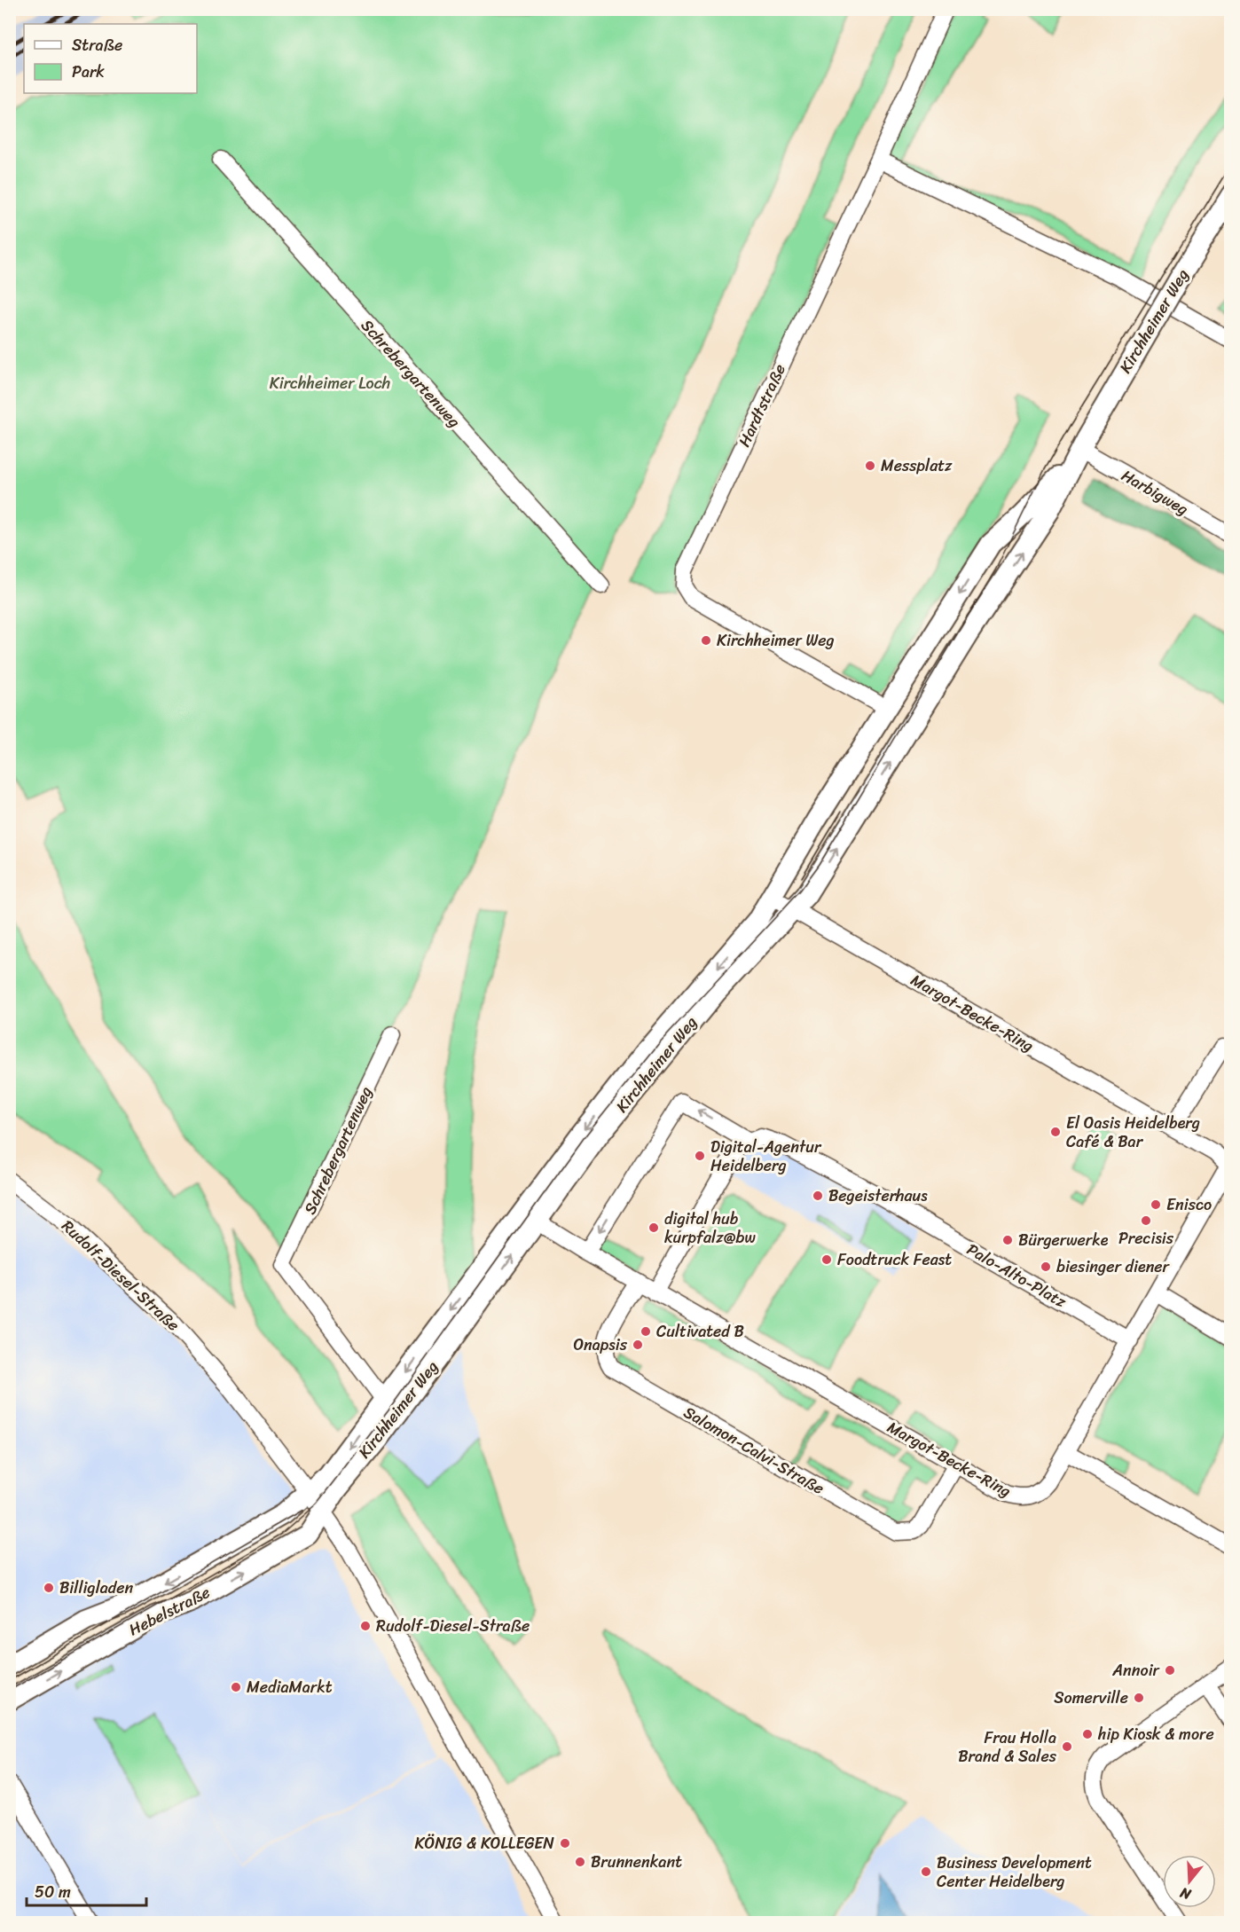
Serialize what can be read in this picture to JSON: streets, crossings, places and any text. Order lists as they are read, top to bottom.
{
  "streets": {
    "street": [
      "Kirchheimer Weg",
      "Schrebergartenweg",
      "Hardtstraße",
      "Harbigweg",
      "Margot-Becke-Ring",
      "Rudolf-Diesel-Straße",
      "Palo-Alto-Platz",
      "Salomon-Calvi-Straße",
      "Hebelstraße"
    ]
  },
  "crossings": [
    ["Kirchheimer Weg", "Schrebergartenweg"],
    ["Kirchheimer Weg", "Hardtstraße"],
    ["Kirchheimer Weg", "Harbigweg"],
    ["Kirchheimer Weg", "Margot-Becke-Ring"],
    ["Kirchheimer Weg", "Rudolf-Diesel-Straße"],
    ["Kirchheimer Weg", "Hebelstraße"],
    ["Margot-Becke-Ring", "Palo-Alto-Platz"],
    ["Margot-Becke-Ring", "Salomon-Calvi-Straße"],
    ["Rudolf-Diesel-Straße", "Hebelstraße"]
  ],
  "parks": ["Kirchheimer Loch"],
  "places": [
    "Messplatz",
    "Kirchheimer Weg",
    "El Oasis Heidelberg Café & Bar",
    "Digital-Agentur Heidelberg",
    "Begeisterhaus",
    "Enisco",
    "Precisis",
    "digital hub kurpfalz@bw",
    "Bürgerwerke",
    "Foodtruck Feast",
    "biesinger diener",
    "Cultivated B",
    "Onapsis",
    "Billigladen",
    "Rudolf-Diesel-Straße",
    "Annoir",
    "MediaMarkt",
    "Somerville",
    "hip Kiosk & more",
    "Frau Holla Brand & Sales",
    "KÖNIG & KOLLEGEN",
    "Brunnenkant",
    "Business Development Center Heidelberg"
  ],
  "legend": ["Straße", "Park"],
  "scale_bar": "50 m",
  "north": "bottom"
}
